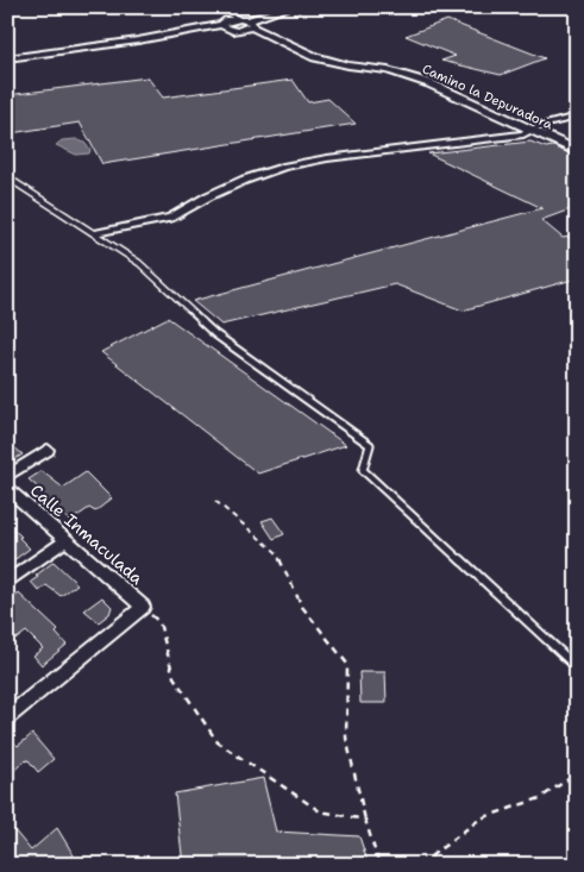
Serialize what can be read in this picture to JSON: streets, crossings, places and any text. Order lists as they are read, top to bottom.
{
  "streets": {
    "street": ["Camino la Depuradora", "Calle Inmaculada"]
  }
}
